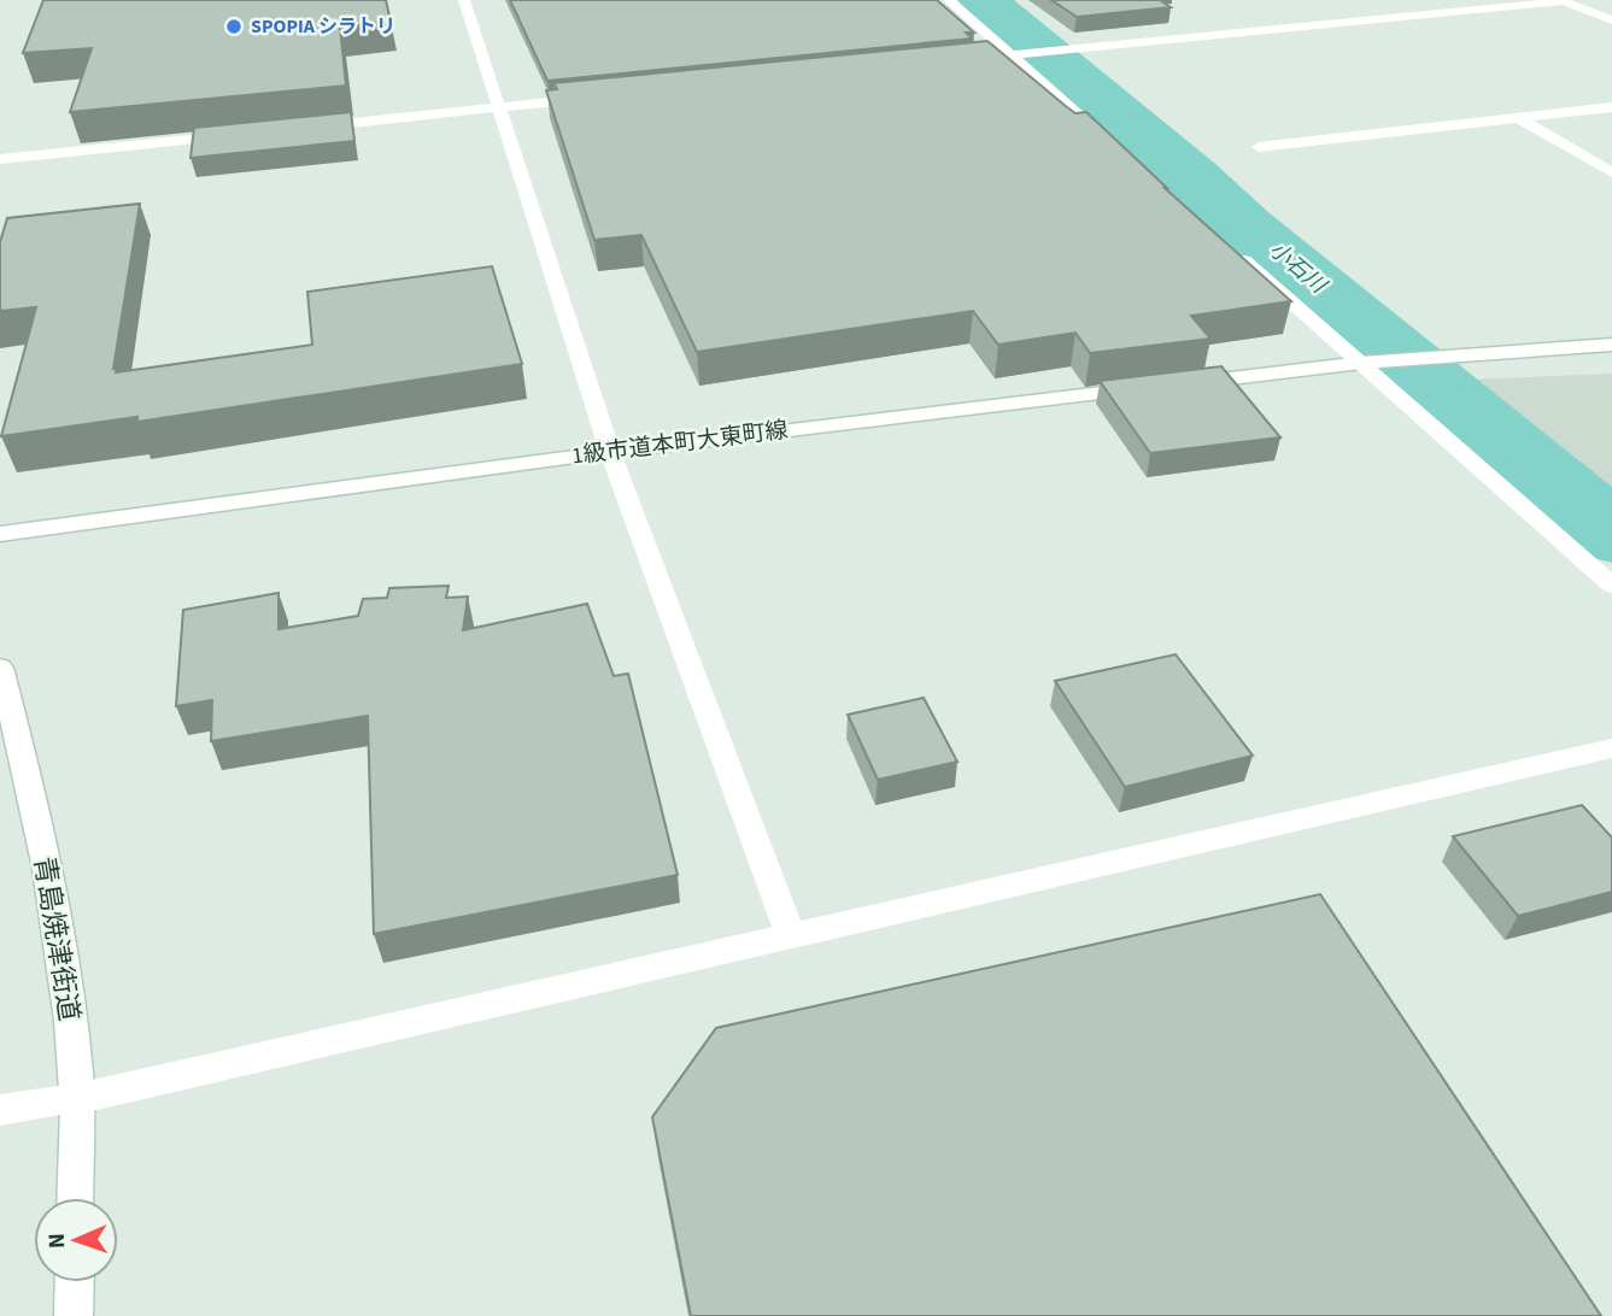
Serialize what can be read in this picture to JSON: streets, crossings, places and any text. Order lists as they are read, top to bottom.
{
  "streets": {
    "street": ["1級市道本町大東町線", "青島焼津街道"]
  },
  "water": ["小石川"],
  "places": ["SPOPIA シラトリ"],
  "north": "left"
}
